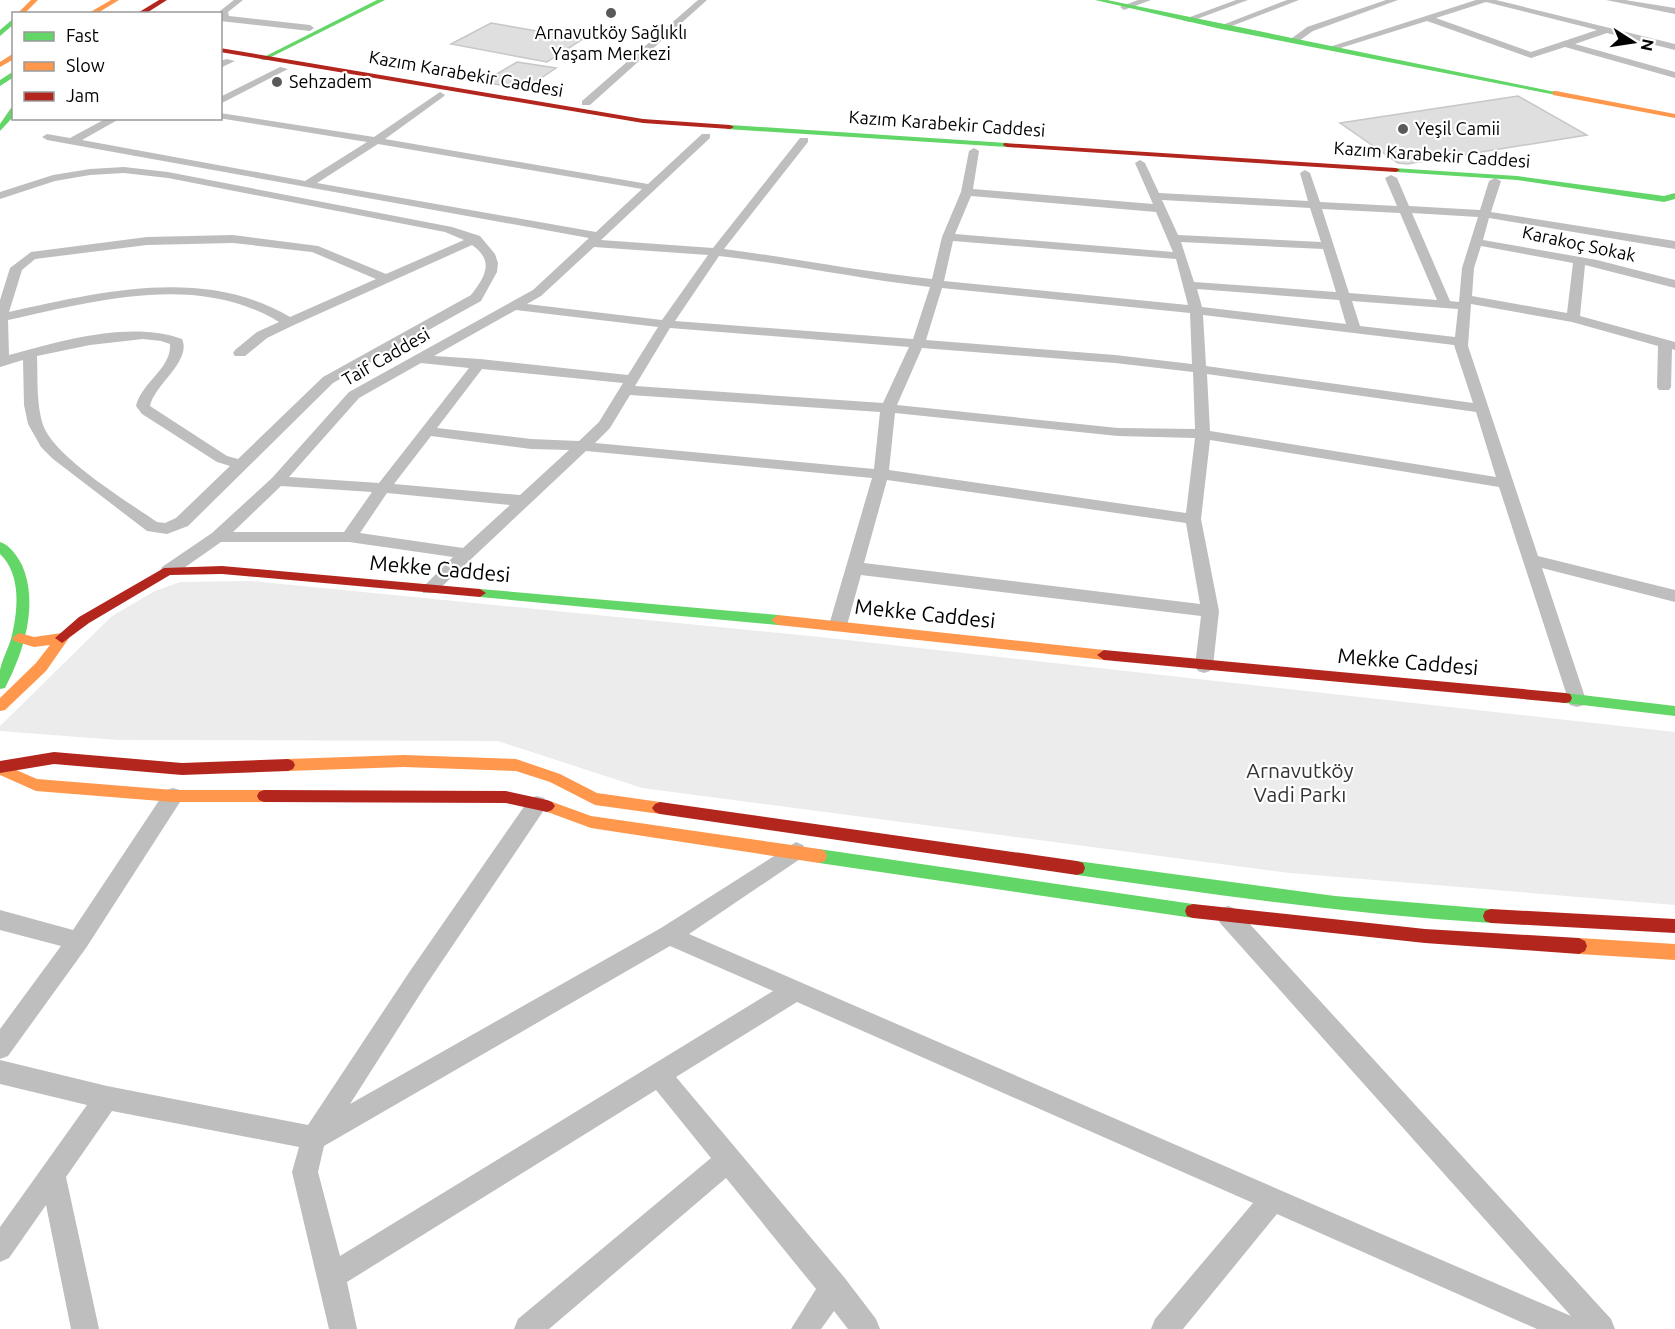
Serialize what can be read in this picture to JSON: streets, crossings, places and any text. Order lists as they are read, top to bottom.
{
  "streets": {
    "main road": ["Kazım Karabekir Caddesi", "Taif Caddesi", "Mekke Caddesi"],
    "street": ["Karakoç Sokak"]
  },
  "crossings": [
    ["Kazım Karabekir Caddesi", "Taif Caddesi"],
    ["Taif Caddesi", "Mekke Caddesi"]
  ],
  "parks": ["Arnavutköy Vadi Parkı"],
  "places": ["Arnavutköy Sağlıklı Yaşam Merkezi", "Sehzadem", "Yeşil Camii"],
  "legend": ["Fast", "Slow", "Jam"],
  "north": "right"
}
